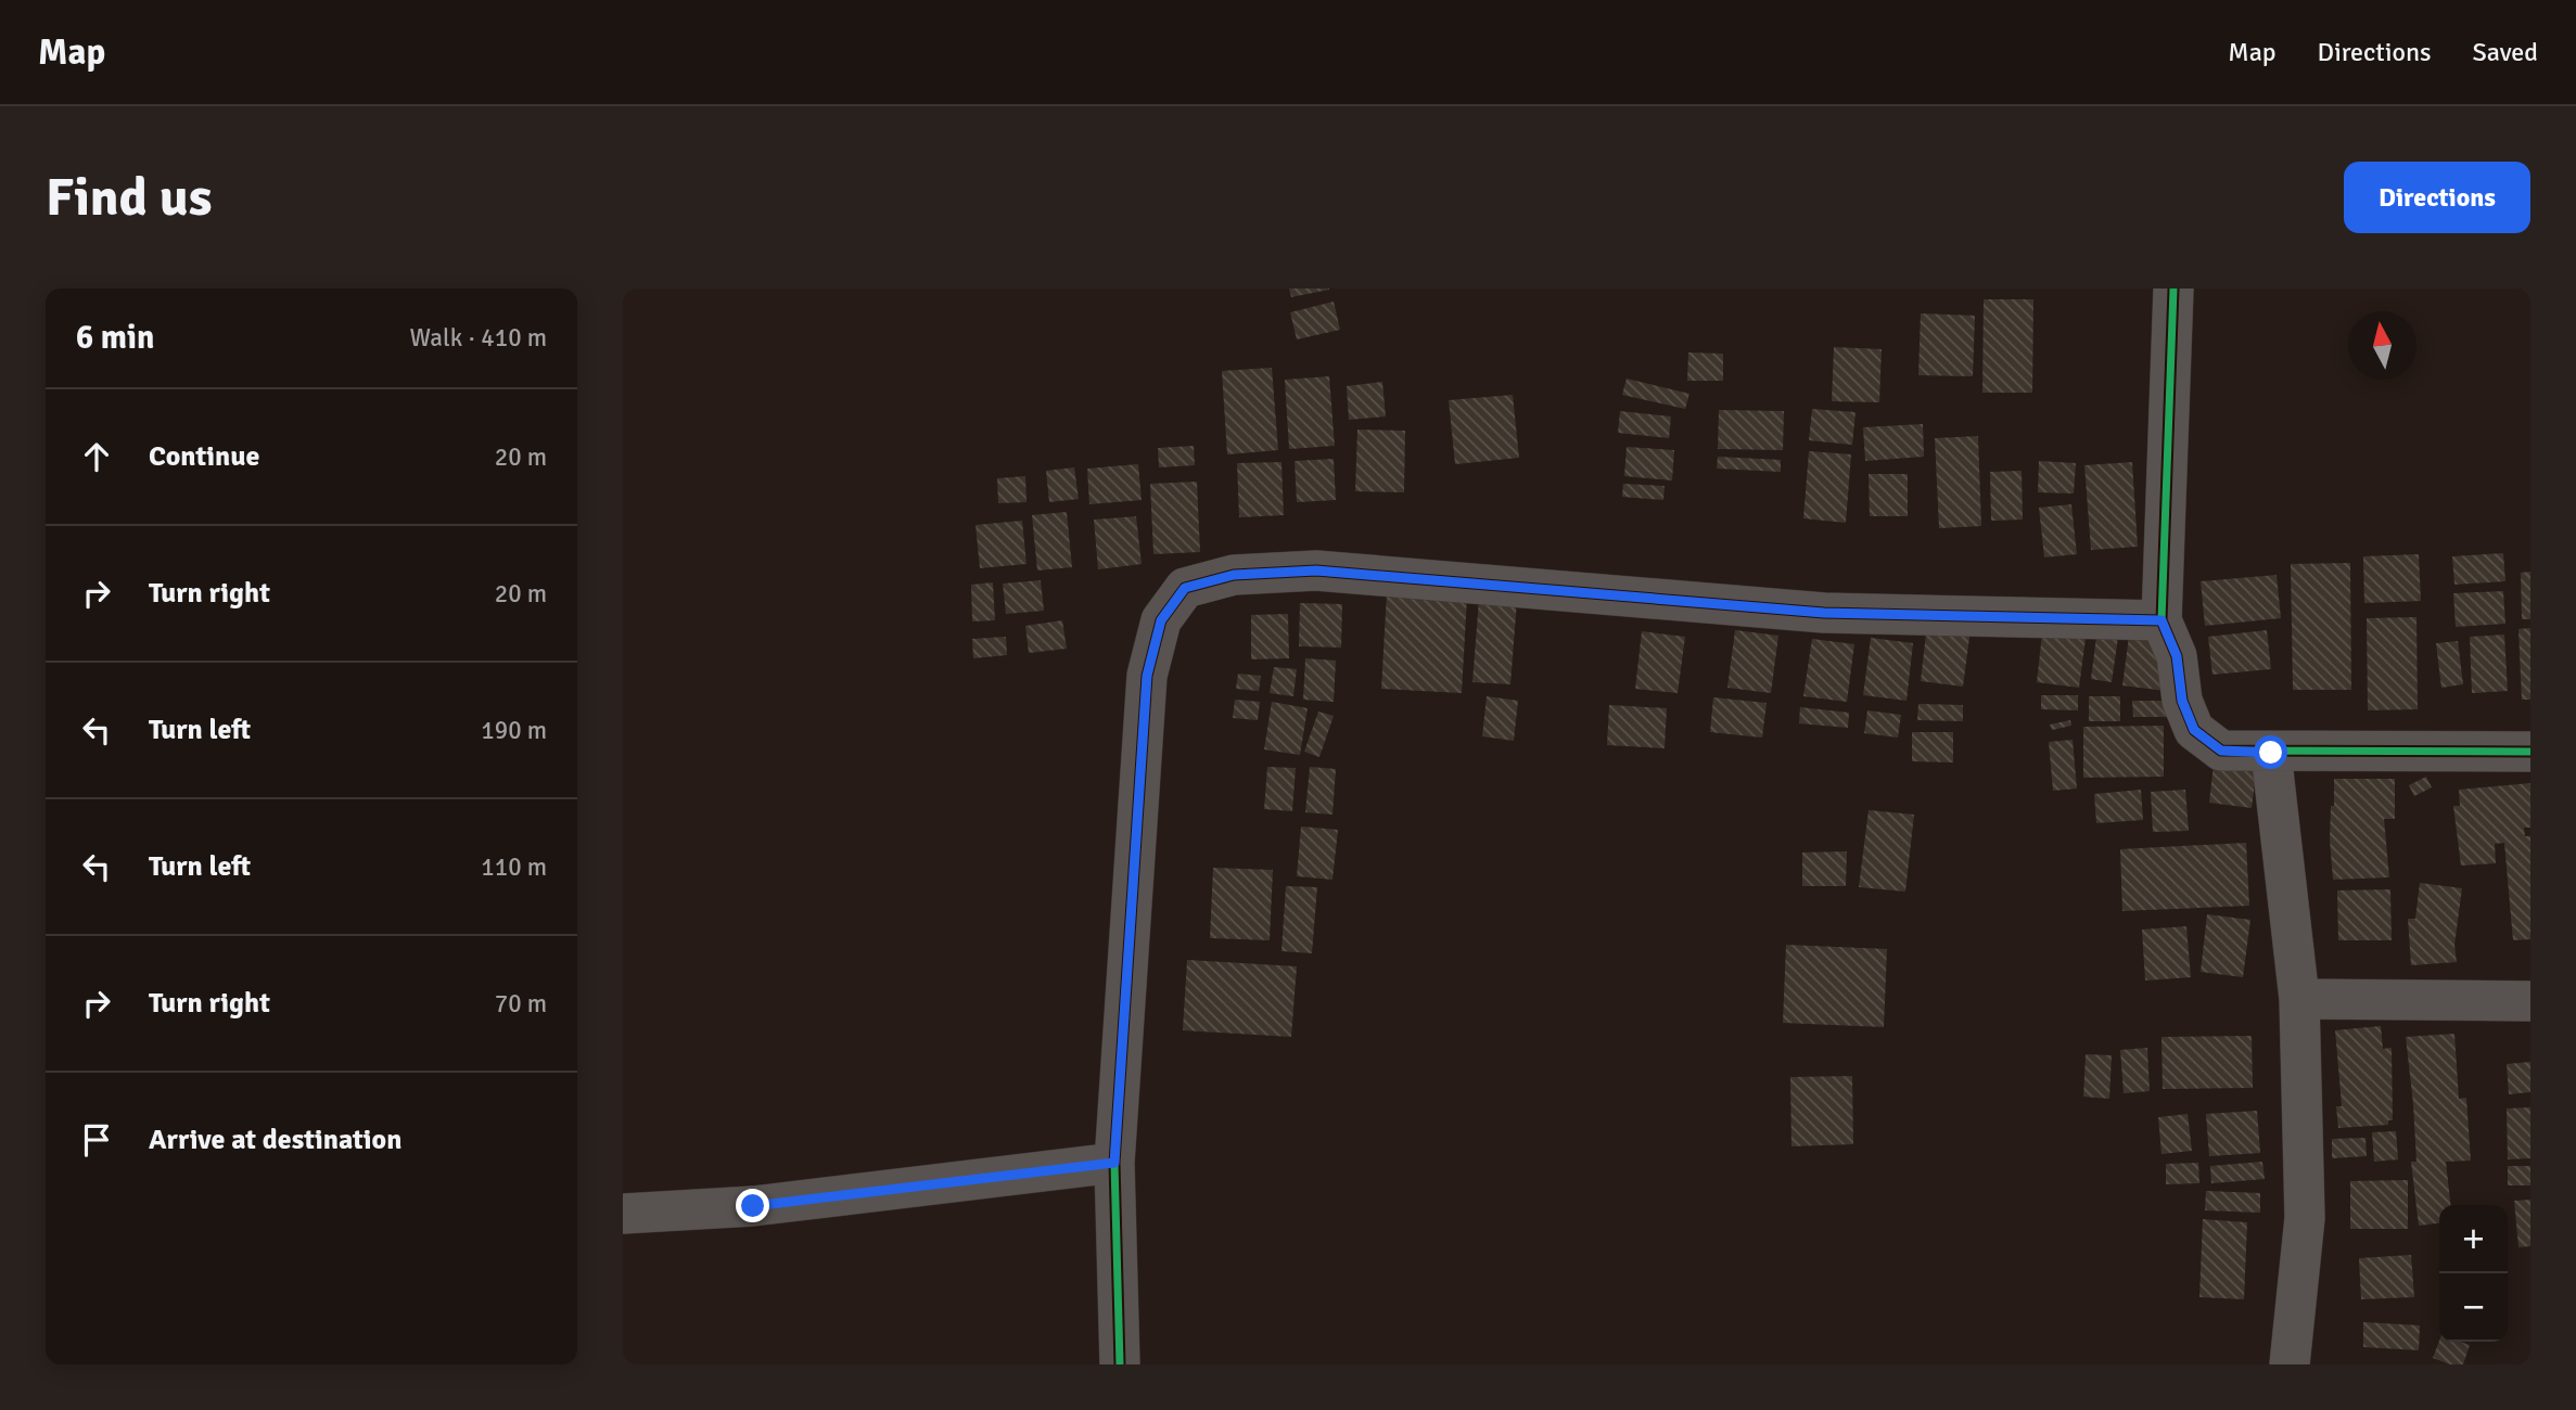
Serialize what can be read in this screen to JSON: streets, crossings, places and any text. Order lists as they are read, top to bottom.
{
  "north": "top",
  "page": {
    "header": "Map",
    "nav": ["Map", "Directions", "Saved"],
    "buttons": "Directions",
    "title": "Find us",
    "heading": ["6 min", "Walk · 410 m"],
    "list": [
      ["Continue", "20 m"],
      ["Turn right", "20 m"],
      ["Turn left", "190 m"],
      ["Turn left", "110 m"],
      ["Turn right", "70 m"],
      "Arrive at destination"
    ],
    "map_buttons": ["+", "−"]
  }
}
